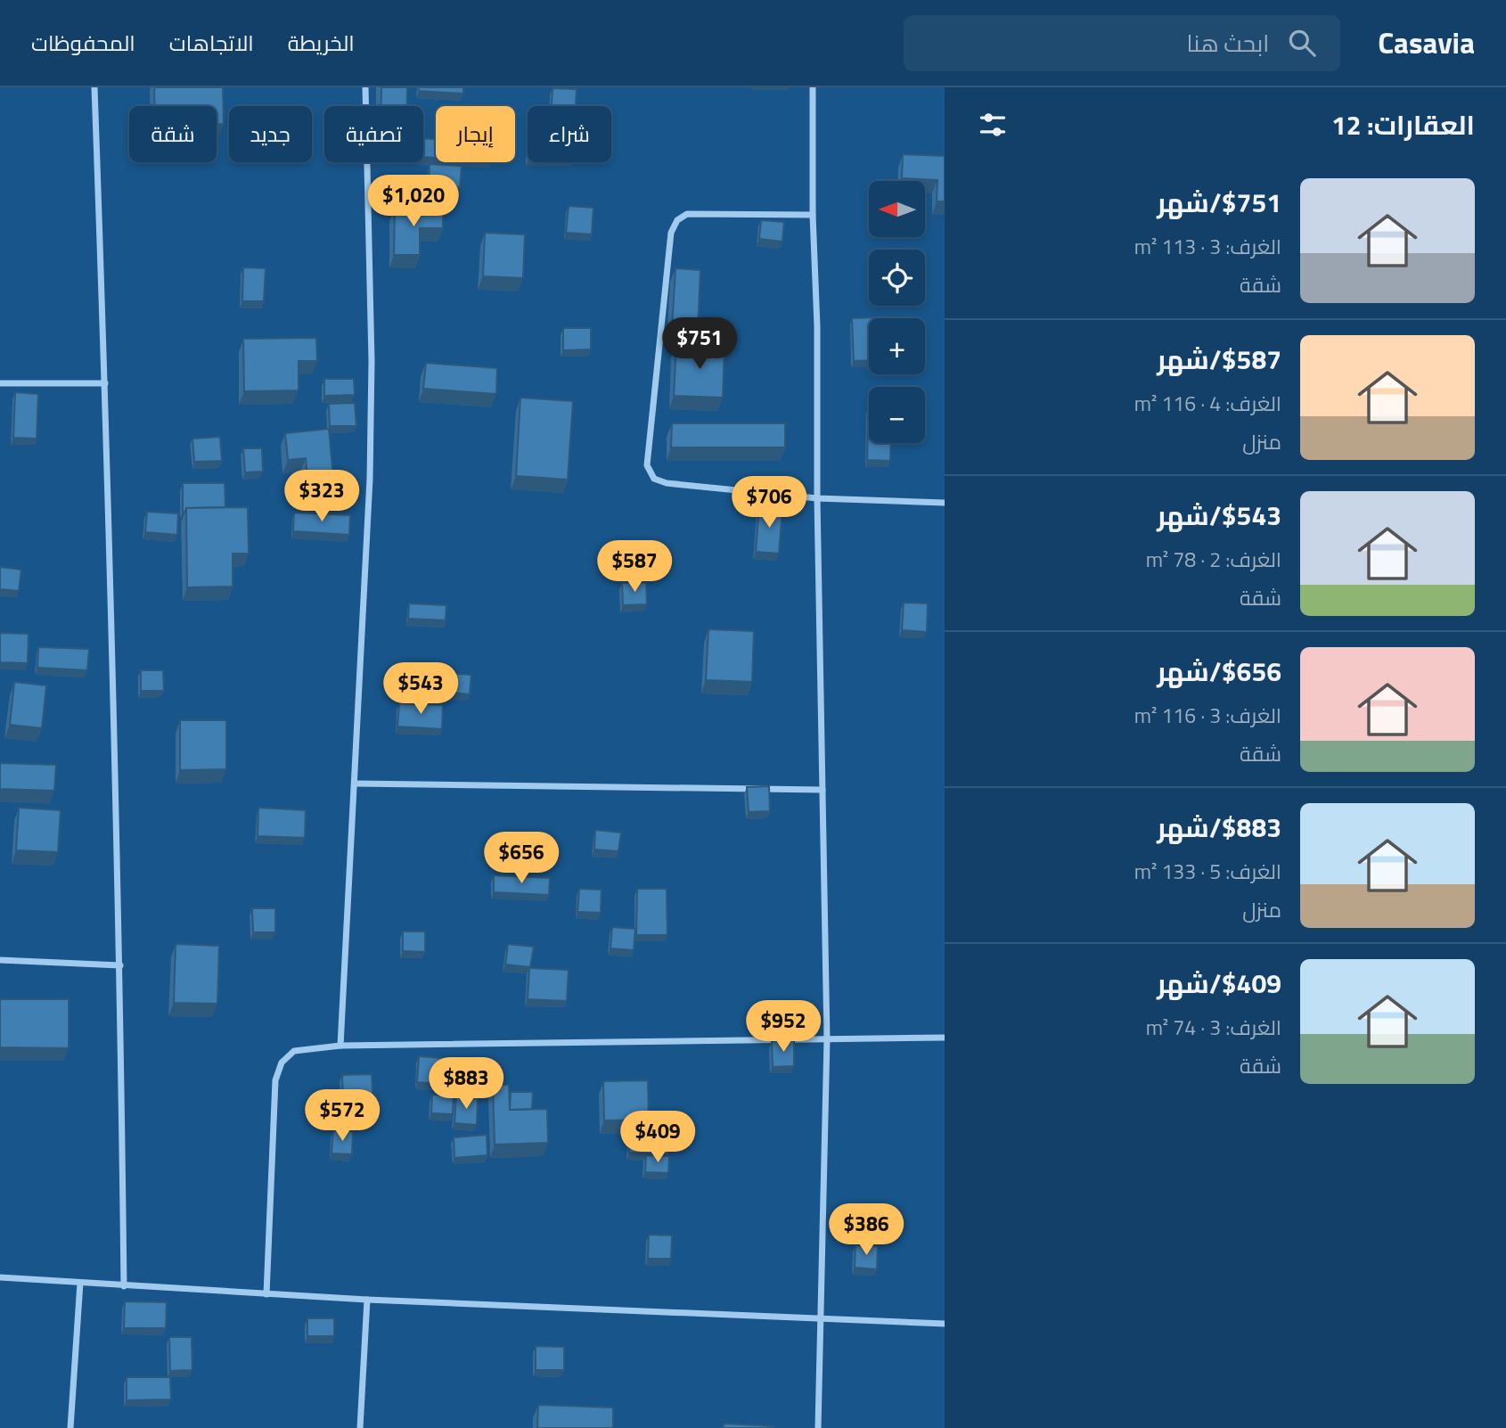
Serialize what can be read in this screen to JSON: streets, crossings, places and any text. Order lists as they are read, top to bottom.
{
  "north": "left",
  "page": {
    "header": "Casavia",
    "search": "ابحث هنا",
    "nav": ["الخريطة", "الاتجاهات", "المحفوظات"],
    "heading": "العقارات: 12",
    "chip": [
      "شراء",
      "إيجار",
      "تصفية",
      "جديد",
      "شقة"
    ],
    "list": [
      {
        "name": "$751/شهر",
        "note": "الغرف: 3 · 113 m² · شقة"
      },
      {
        "name": "$587/شهر",
        "note": "الغرف: 4 · 116 m² · منزل"
      },
      {
        "name": "$543/شهر",
        "note": "الغرف: 2 · 78 m² · شقة"
      },
      {
        "name": "$656/شهر",
        "note": "الغرف: 3 · 116 m² · شقة"
      },
      {
        "name": "$883/شهر",
        "note": "الغرف: 5 · 133 m² · منزل"
      },
      {
        "name": "$409/شهر",
        "note": "الغرف: 3 · 74 m² · شقة"
      }
    ],
    "price": [
      "$1,020",
      "$751",
      "$323",
      "$706",
      "$587",
      "$543",
      "$656",
      "$952",
      "$883",
      "$572",
      "$409",
      "$386"
    ],
    "map_buttons": ["+", "−"]
  }
}
